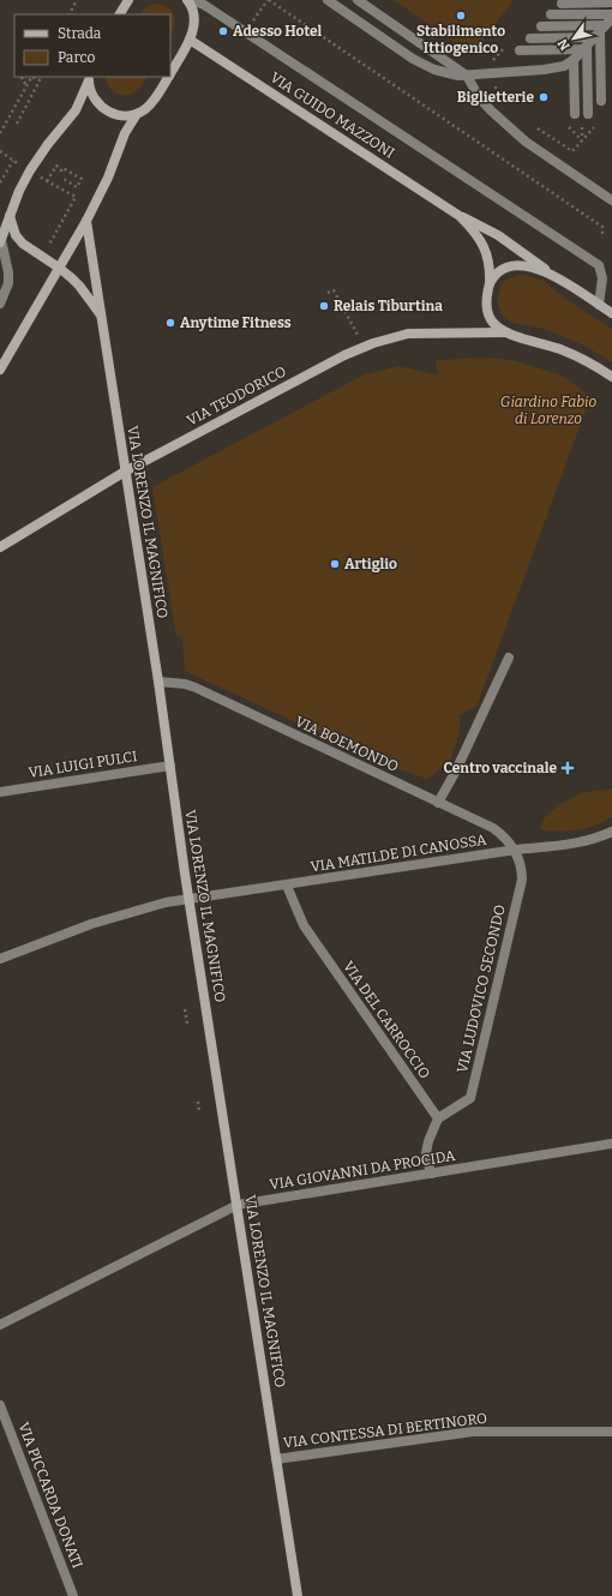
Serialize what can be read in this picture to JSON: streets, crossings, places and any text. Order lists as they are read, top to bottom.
{
  "streets": {
    "street": [
      "VIA GUIDO MAZZONI",
      "VIA TEODORICO",
      "VIA LORENZO IL MAGNIFICO",
      "VIA BOEMONDO",
      "VIA LUIGI PULCI",
      "VIA MATILDE DI CANOSSA",
      "VIA LUDOVICO SECONDO",
      "VIA DEL CARROCCIO",
      "VIA GIOVANNI DA PROCIDA",
      "VIA CONTESSA DI BERTINORO",
      "VIA PICCARDA DONATI"
    ]
  },
  "crossings": [
    ["VIA GUIDO MAZZONI", "VIA TEODORICO"],
    ["VIA TEODORICO", "VIA LORENZO IL MAGNIFICO"],
    ["VIA LORENZO IL MAGNIFICO", "VIA BOEMONDO"],
    ["VIA LORENZO IL MAGNIFICO", "VIA LUIGI PULCI"],
    ["VIA LORENZO IL MAGNIFICO", "VIA MATILDE DI CANOSSA"],
    ["VIA LORENZO IL MAGNIFICO", "VIA GIOVANNI DA PROCIDA"],
    ["VIA LORENZO IL MAGNIFICO", "VIA CONTESSA DI BERTINORO"],
    ["VIA BOEMONDO", "VIA MATILDE DI CANOSSA"],
    ["VIA BOEMONDO", "VIA LUDOVICO SECONDO"],
    ["VIA MATILDE DI CANOSSA", "VIA LUDOVICO SECONDO"],
    ["VIA MATILDE DI CANOSSA", "VIA DEL CARROCCIO"],
    ["VIA LUDOVICO SECONDO", "VIA DEL CARROCCIO"]
  ],
  "parks": ["Giardino Fabio di Lorenzo"],
  "places": {
    "other": [
      "Stabilimento Ittiogenico",
      "Adesso Hotel",
      "Biglietterie",
      "Relais Tiburtina",
      "Anytime Fitness",
      "Artiglio"
    ],
    "health": ["Centro vaccinale"]
  },
  "legend": ["Strada", "Parco"],
  "north": "bottom left"
}
